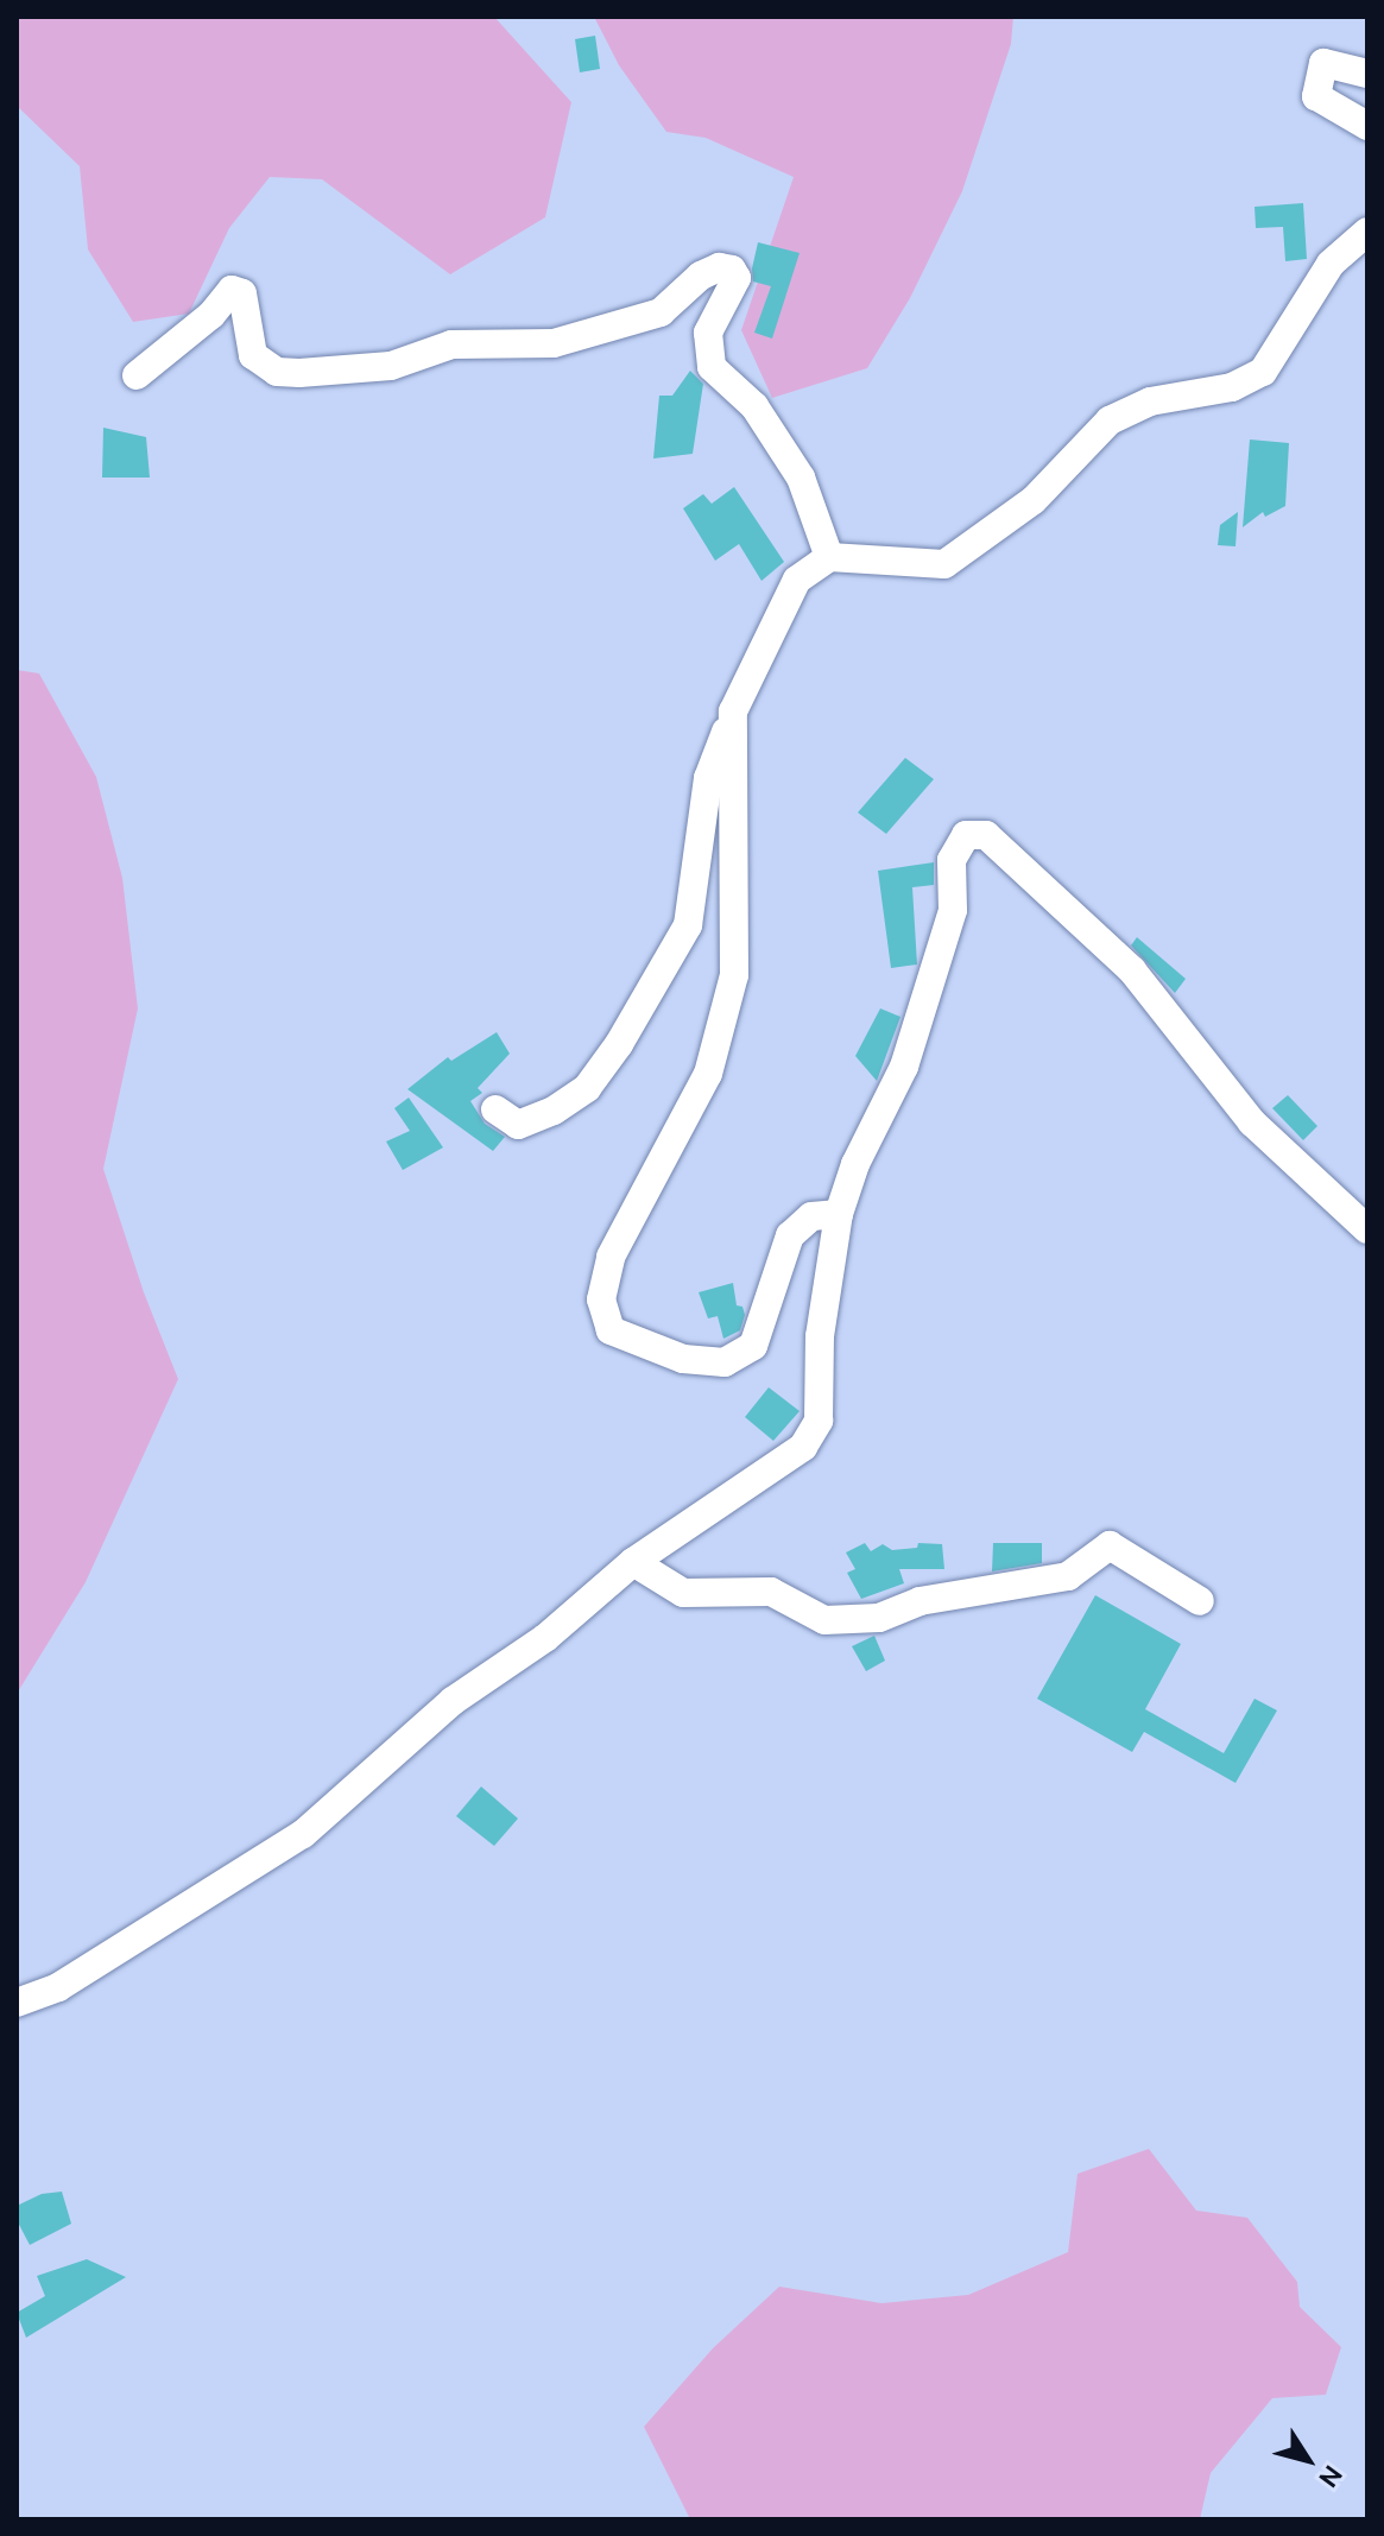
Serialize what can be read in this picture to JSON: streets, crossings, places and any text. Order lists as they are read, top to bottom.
{
  "north": "bottom right"
}
